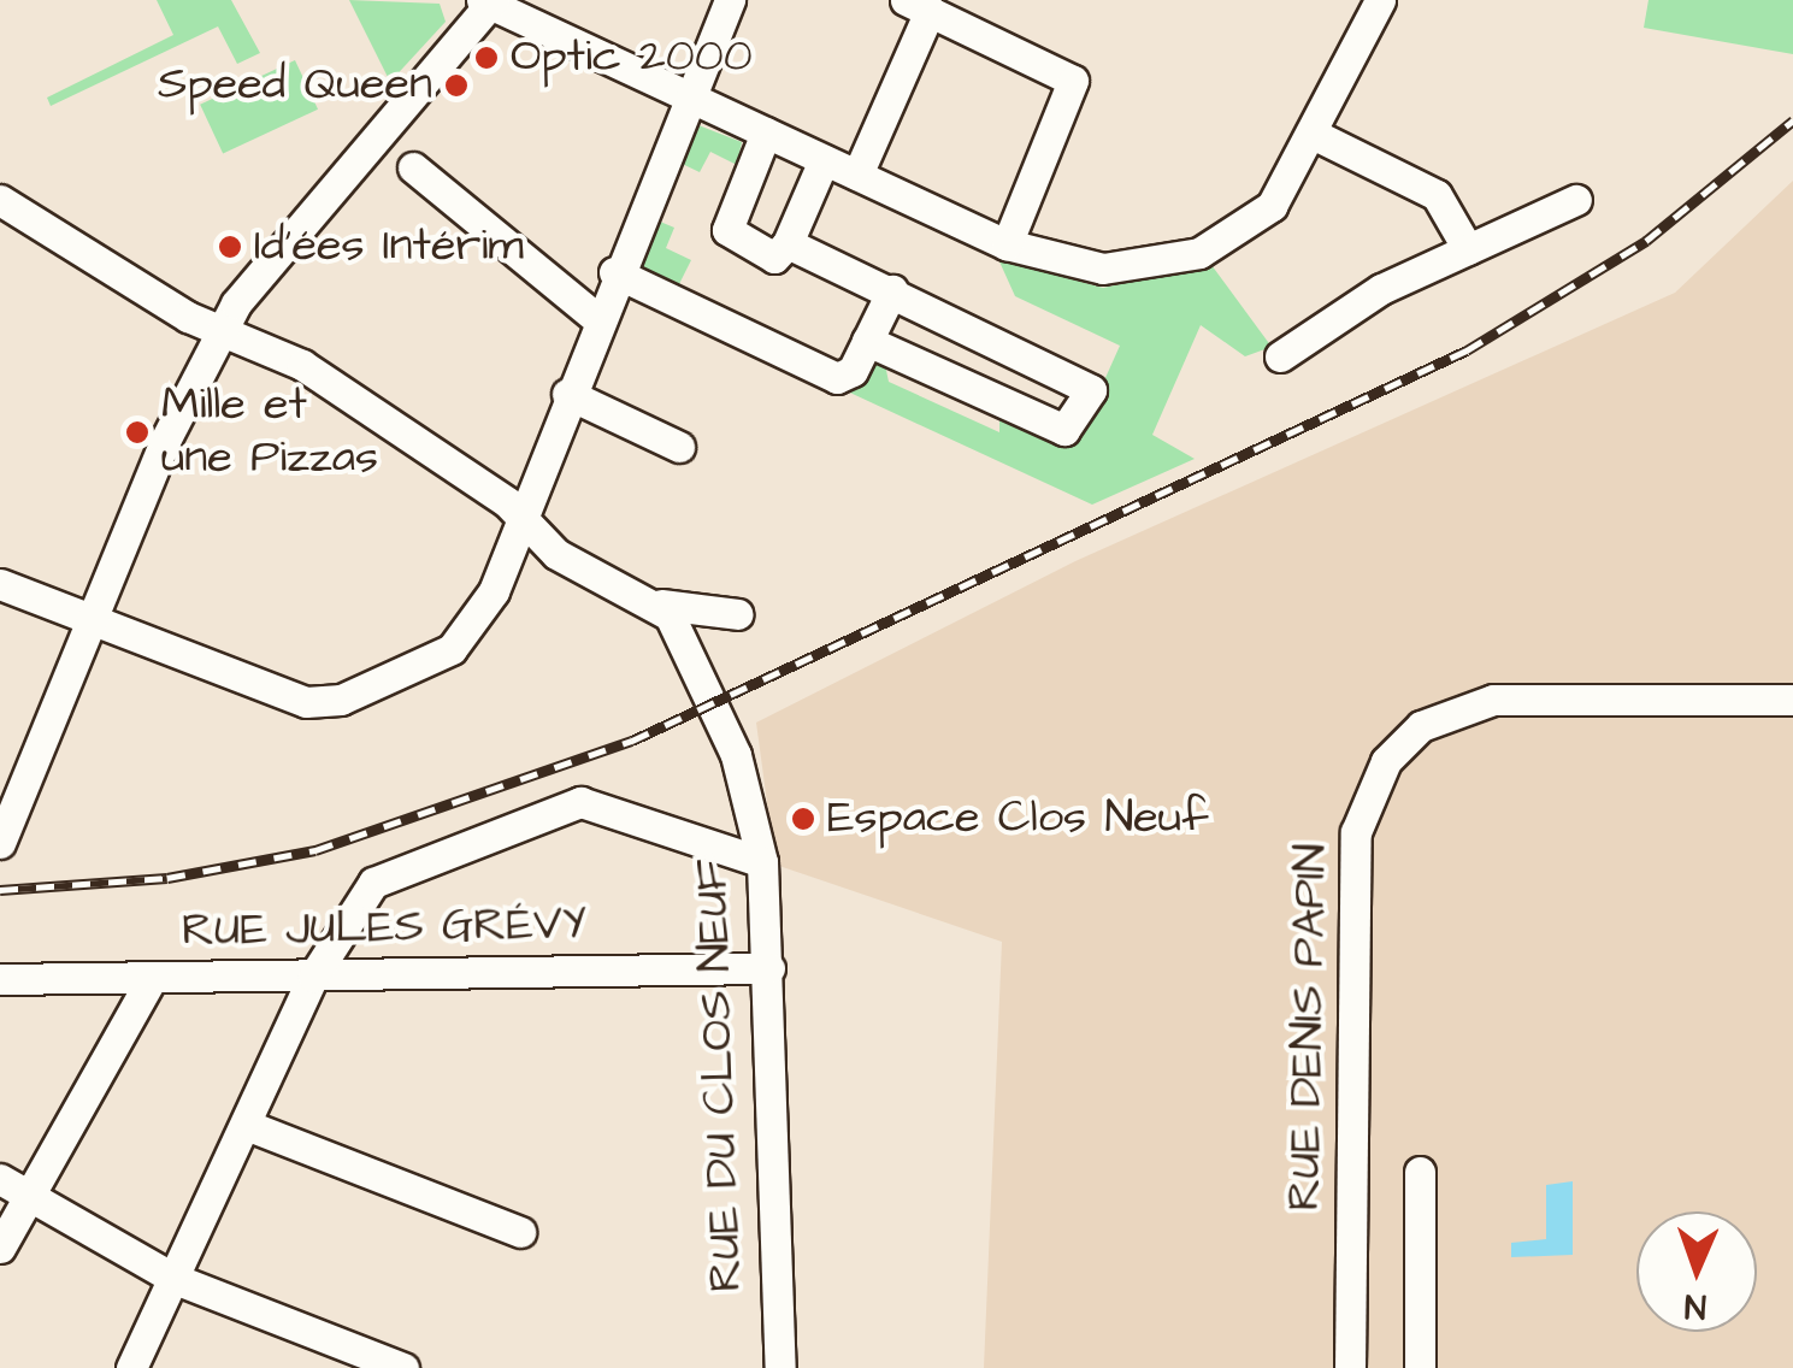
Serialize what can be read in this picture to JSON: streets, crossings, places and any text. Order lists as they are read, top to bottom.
{
  "streets": {
    "street": ["RUE JULES GRÉVY", "RUE DENIS PAPIN", "RUE DU CLOS NEUF"]
  },
  "crossings": [
    ["RUE JULES GRÉVY", "RUE DU CLOS NEUF"]
  ],
  "places": [
    "Optic 2000",
    "Speed Queen",
    "Id'ées Intérim",
    "Mille et une Pizzas",
    "Espace Clos Neuf"
  ],
  "north": "bottom"
}
